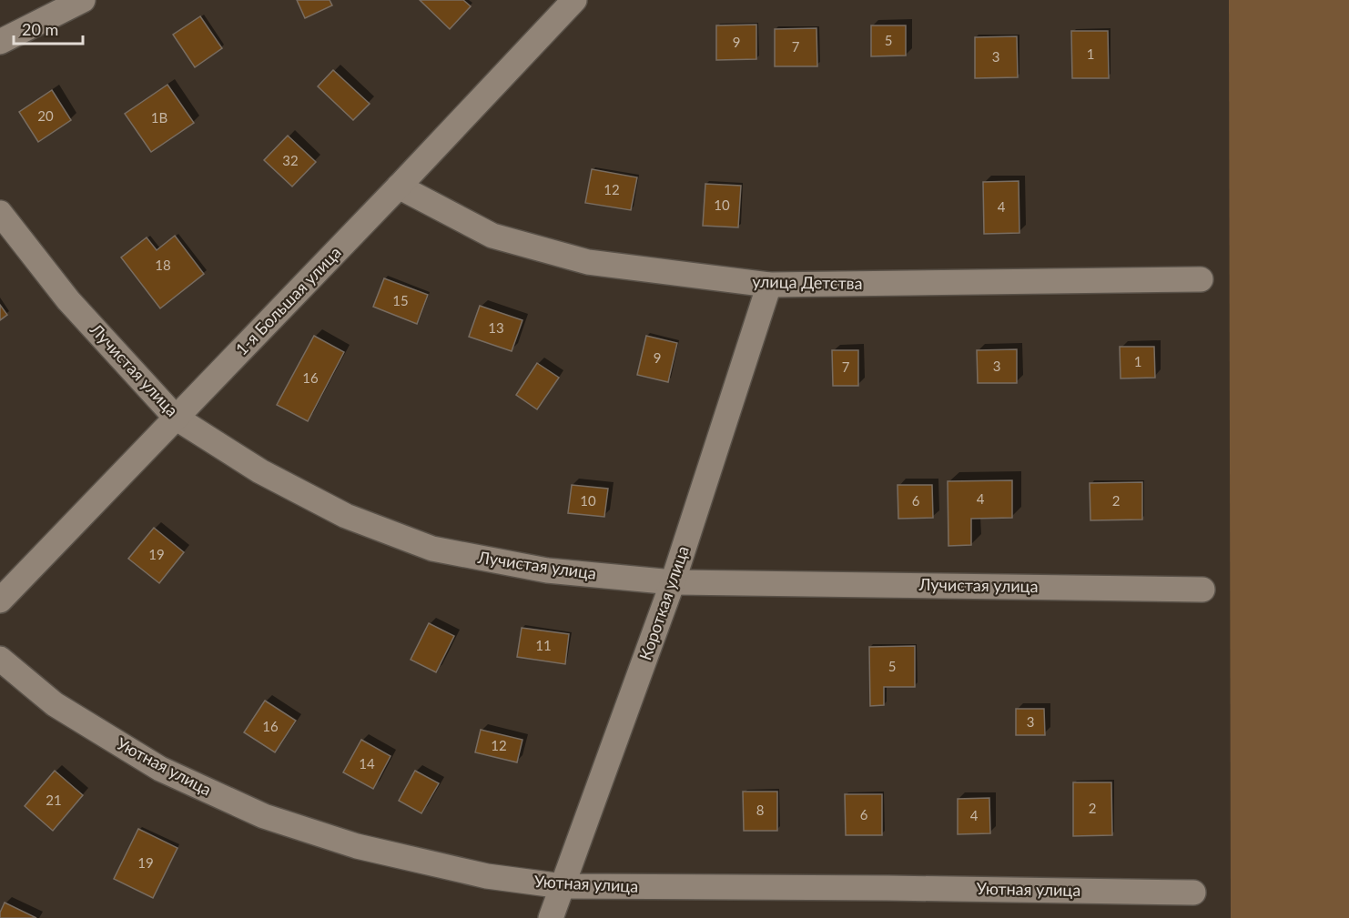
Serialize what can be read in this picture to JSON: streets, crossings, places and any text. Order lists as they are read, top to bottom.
{
  "streets": {
    "street": [
      "улица Детства",
      "1-я Большая улица",
      "Лучистая улица",
      "Короткая улица",
      "Уютная улица"
    ]
  },
  "crossings": [
    ["улица Детства", "1-я Большая улица"],
    ["улица Детства", "Короткая улица"],
    ["1-я Большая улица", "Лучистая улица"],
    ["Лучистая улица", "Короткая улица"],
    ["Короткая улица", "Уютная улица"]
  ],
  "house_numbers": [
    "5",
    "9",
    "7",
    "1",
    "3",
    "20",
    "1В",
    "32",
    "12",
    "10",
    "4",
    "18",
    "15",
    "13",
    "9",
    "1",
    "3",
    "7",
    "16",
    "4",
    "10",
    "6",
    "2",
    "19",
    "11",
    "5",
    "3",
    "16",
    "12",
    "14",
    "21",
    "2",
    "8",
    "6",
    "4",
    "19"
  ],
  "scale_bar": "20 m"
}
